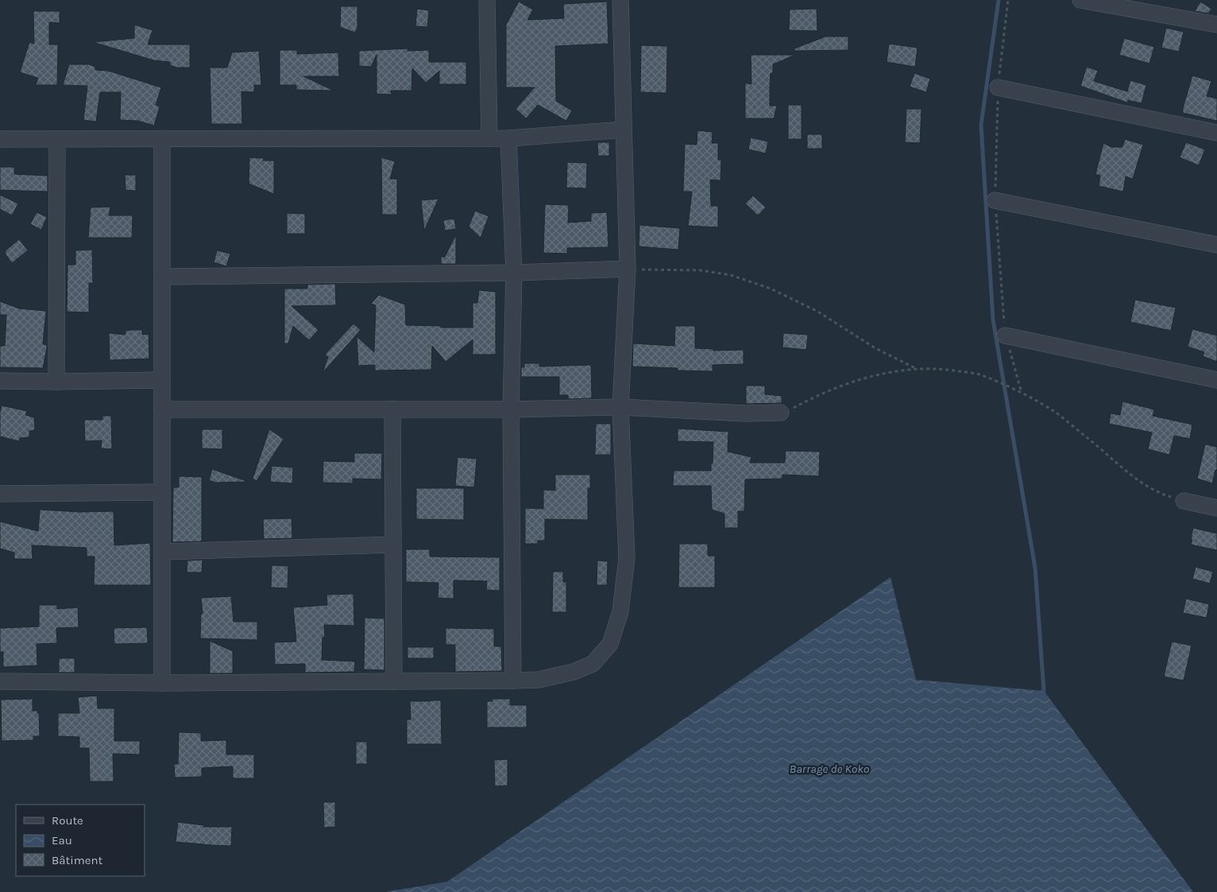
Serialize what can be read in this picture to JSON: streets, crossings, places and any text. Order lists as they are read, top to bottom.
{
  "water": ["Barrage de Koko"],
  "legend": ["Route", "Eau", "Bâtiment"]
}
